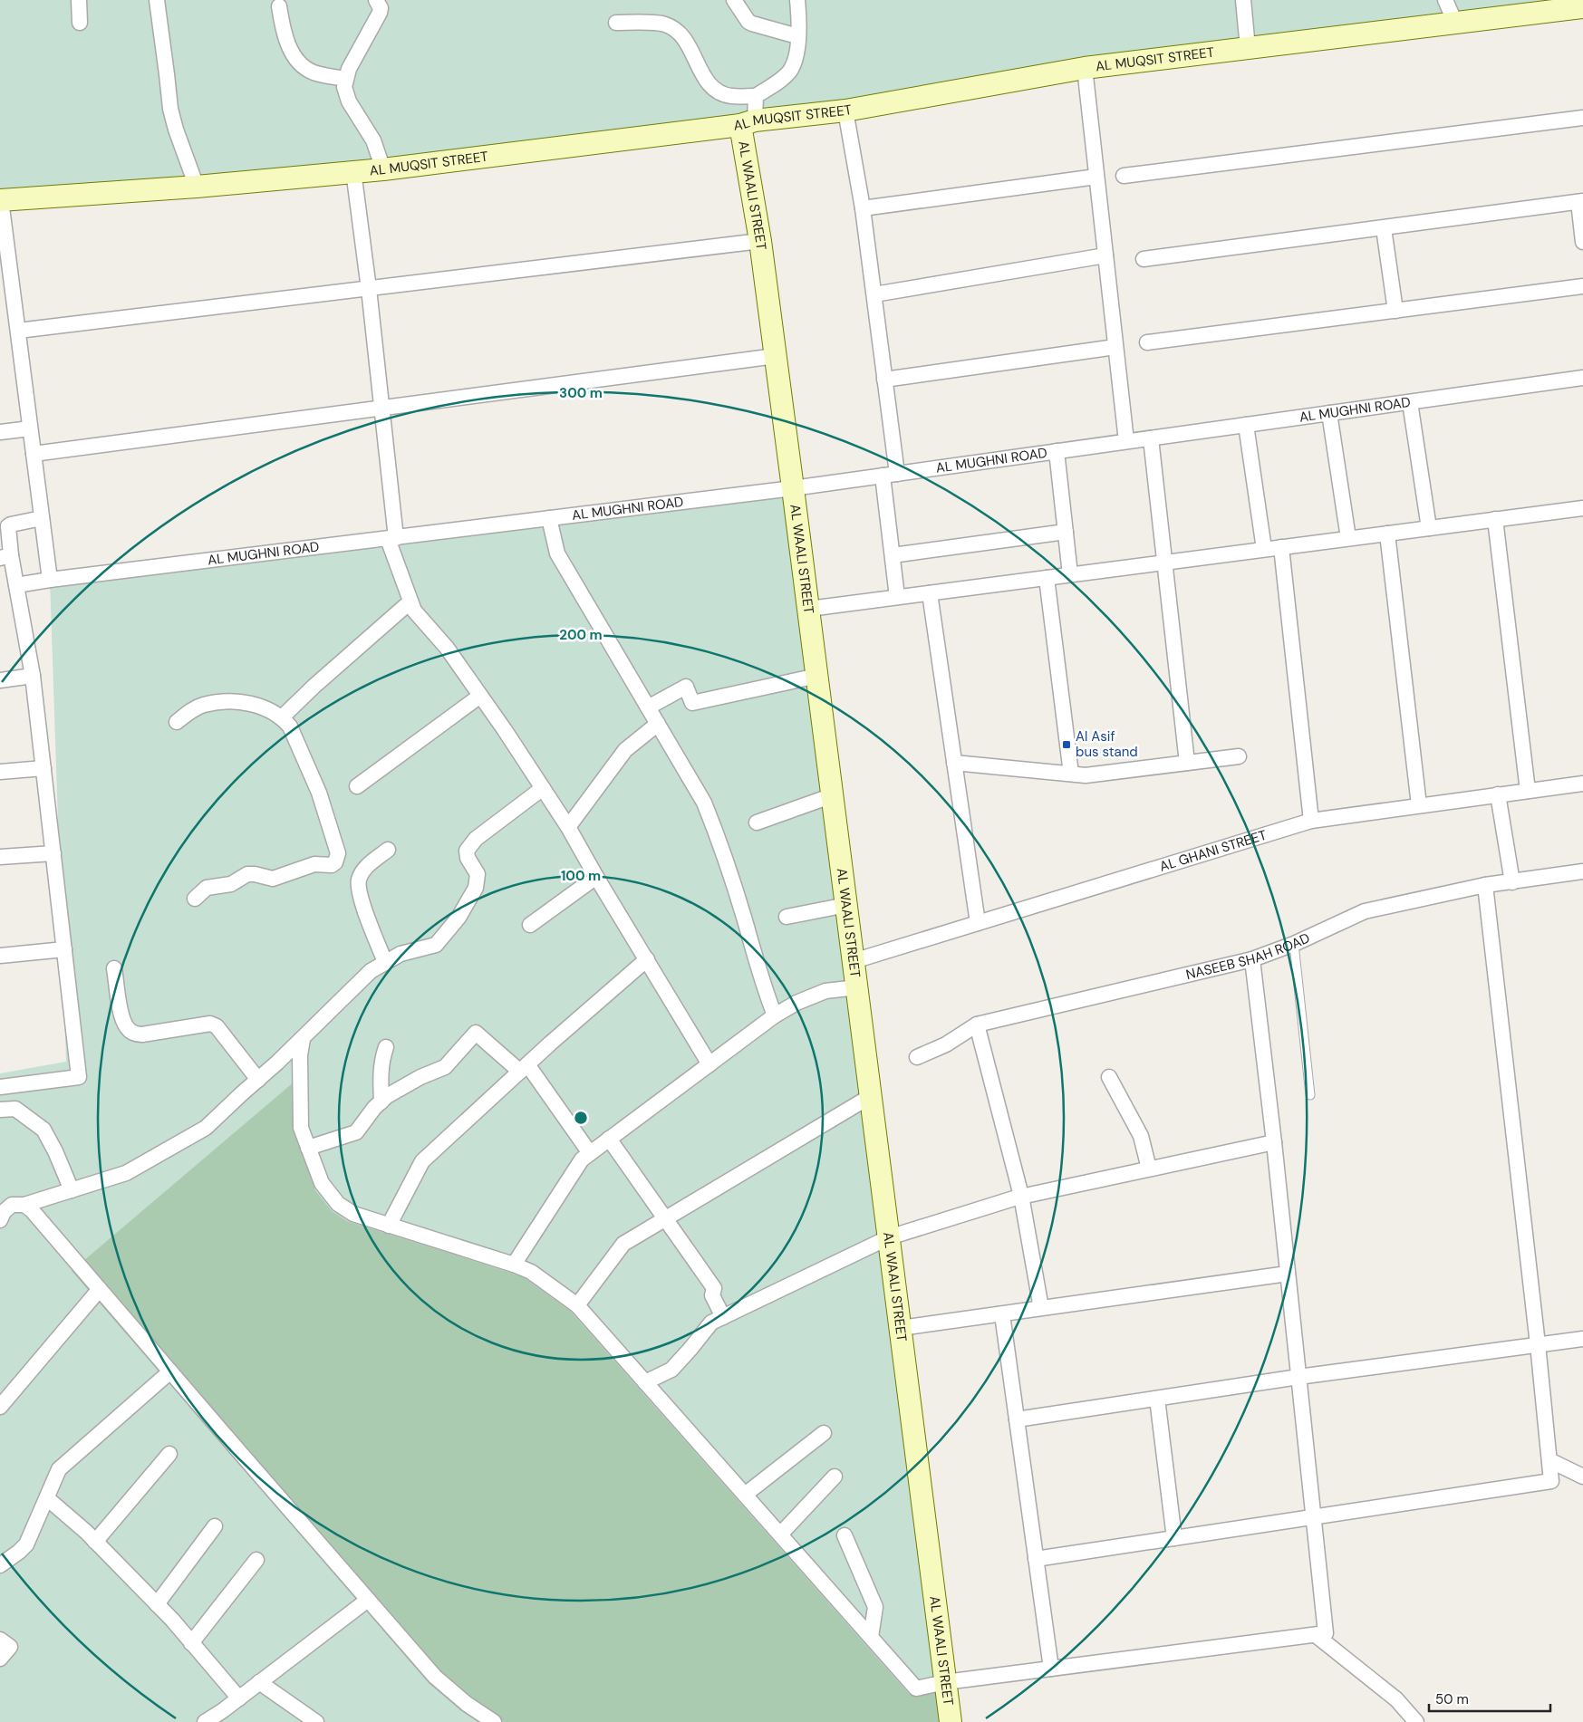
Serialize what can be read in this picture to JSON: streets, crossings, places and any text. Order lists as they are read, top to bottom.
{
  "streets": {
    "street": [
      "AL MUQSIT STREET",
      "AL WAALI STREET",
      "AL MUGHNI ROAD",
      "AL GHANI STREET",
      "NASEEB SHAH ROAD"
    ]
  },
  "crossings": [
    ["AL MUQSIT STREET", "AL WAALI STREET"],
    ["AL WAALI STREET", "AL MUGHNI ROAD"],
    ["AL WAALI STREET", "AL GHANI STREET"]
  ],
  "places": {
    "transit": ["Al Asif bus stand"]
  },
  "scale_bar": "50 m",
  "rings": ["300 m", "200 m", "100 m"]
}
